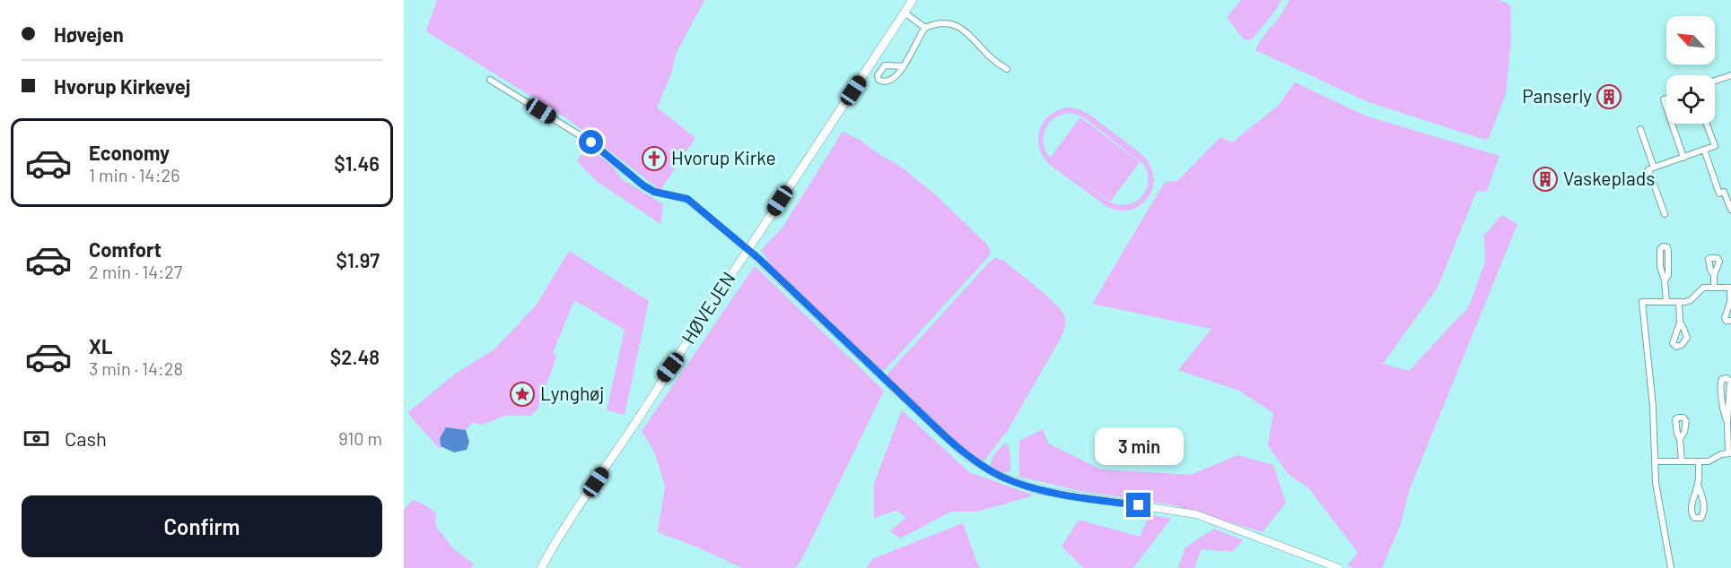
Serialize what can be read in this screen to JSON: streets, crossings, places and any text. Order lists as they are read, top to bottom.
{
  "streets": {
    "main road": ["HØVEJEN"]
  },
  "places": {
    "building": ["Panserly", "Vaskeplads"],
    "church": ["Hvorup Kirke"],
    "place": ["Lynghøj"]
  },
  "north": "top left",
  "page": {
    "banner": ["Høvejen", "Hvorup Kirkevej"],
    "list": [
      {
        "name": "Economy",
        "note": "1 min · 14:26",
        "value": "$1.46"
      },
      {
        "name": "Comfort",
        "note": "2 min · 14:27",
        "value": "$1.97"
      },
      {
        "name": "XL",
        "note": "3 min · 14:28",
        "value": "$2.48"
      }
    ],
    "pay": ["Cash", "910 m"],
    "bubble": "3 min",
    "buttons": "Confirm"
  }
}
